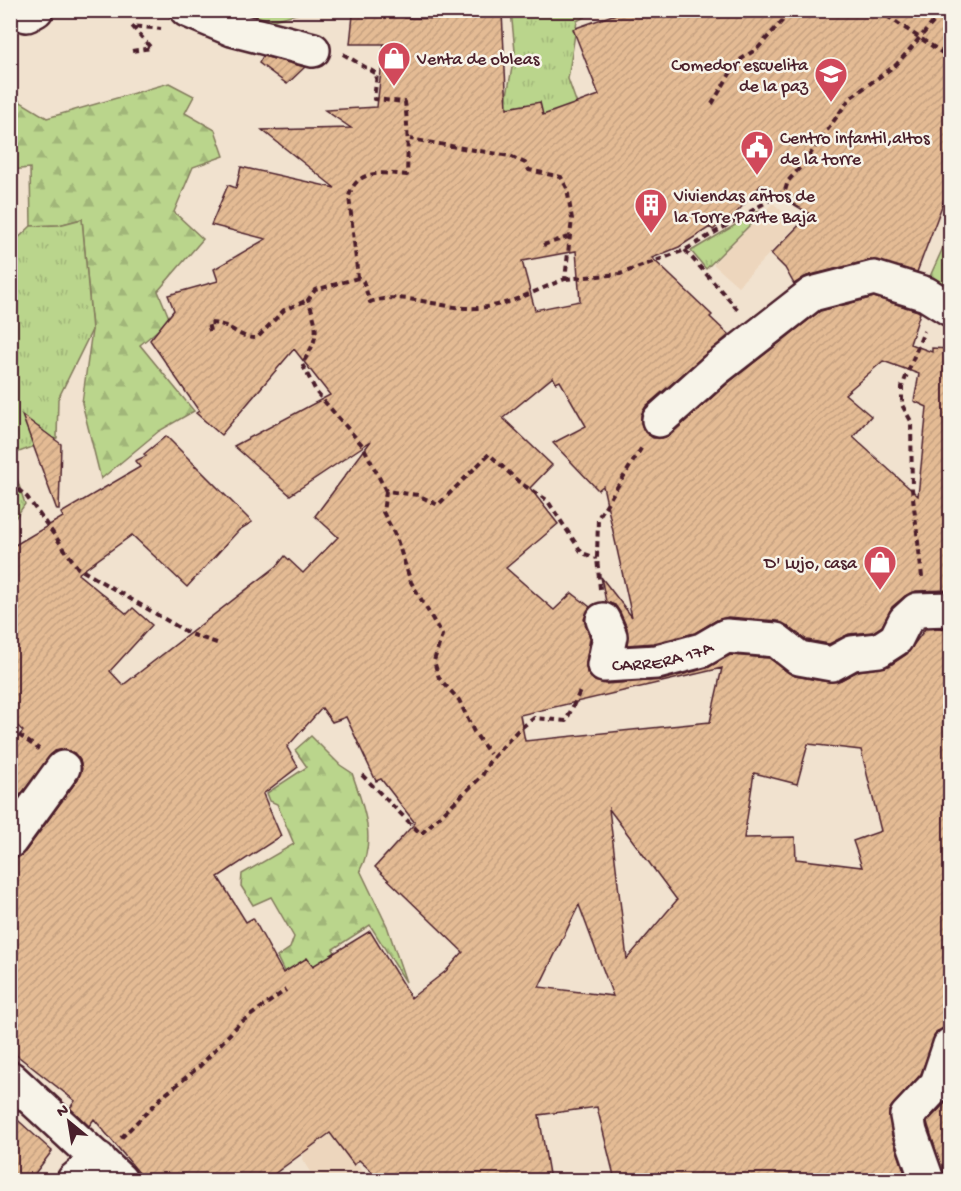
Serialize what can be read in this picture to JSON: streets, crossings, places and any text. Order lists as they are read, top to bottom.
{
  "streets": {
    "street": ["CARRERA 17A"]
  },
  "places": {
    "shop": ["Venta de obleas", "D' Lujo, casa"],
    "school or university": ["Comedor escuelita de la paz"],
    "public building": ["Centro infantil,altos de la torre"],
    "building": ["Viviendas añtos de la Torre Parte Baja"]
  },
  "north": "top left"
}
